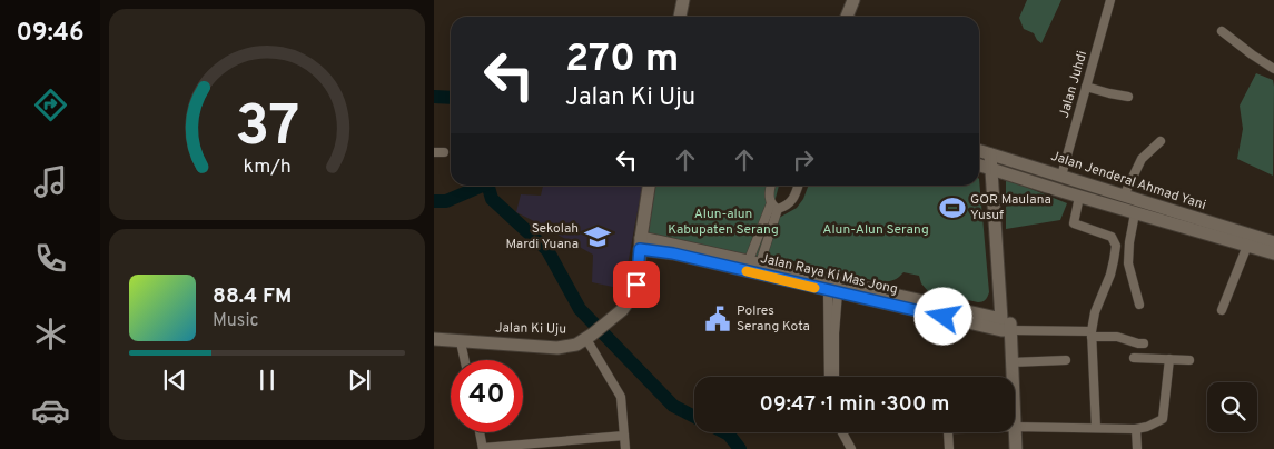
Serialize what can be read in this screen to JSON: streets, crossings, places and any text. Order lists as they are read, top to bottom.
{
  "streets": {
    "main road": ["Jalan Jenderal Ahmad Yani", "Jalan Raya Ki Mas Jong", "Jalan Ki Uju"],
    "street": ["Jalan Juhdi"]
  },
  "crossings": [
    ["Jalan Juhdi", "Jalan Jenderal Ahmad Yani"],
    ["Jalan Raya Ki Mas Jong", "Jalan Ki Uju"]
  ],
  "parks": ["Alun-alun Kabupaten Serang", "Alun-Alun Serang"],
  "places": {
    "sports": ["GOR Maulana Yusuf"],
    "school or university": ["Sekolah Mardi Yuana"],
    "public building": ["Polres Serang Kota"]
  },
  "page": {
    "tabs": "09:46",
    "turn": ["270 m", "Jalan Ki Uju"],
    "song": ["88.4 FM", "Music"],
    "limit": "40",
    "trip": "09:47 · 1 min · 300 m",
    "gauge": ["37", "km/h"]
  }
}
